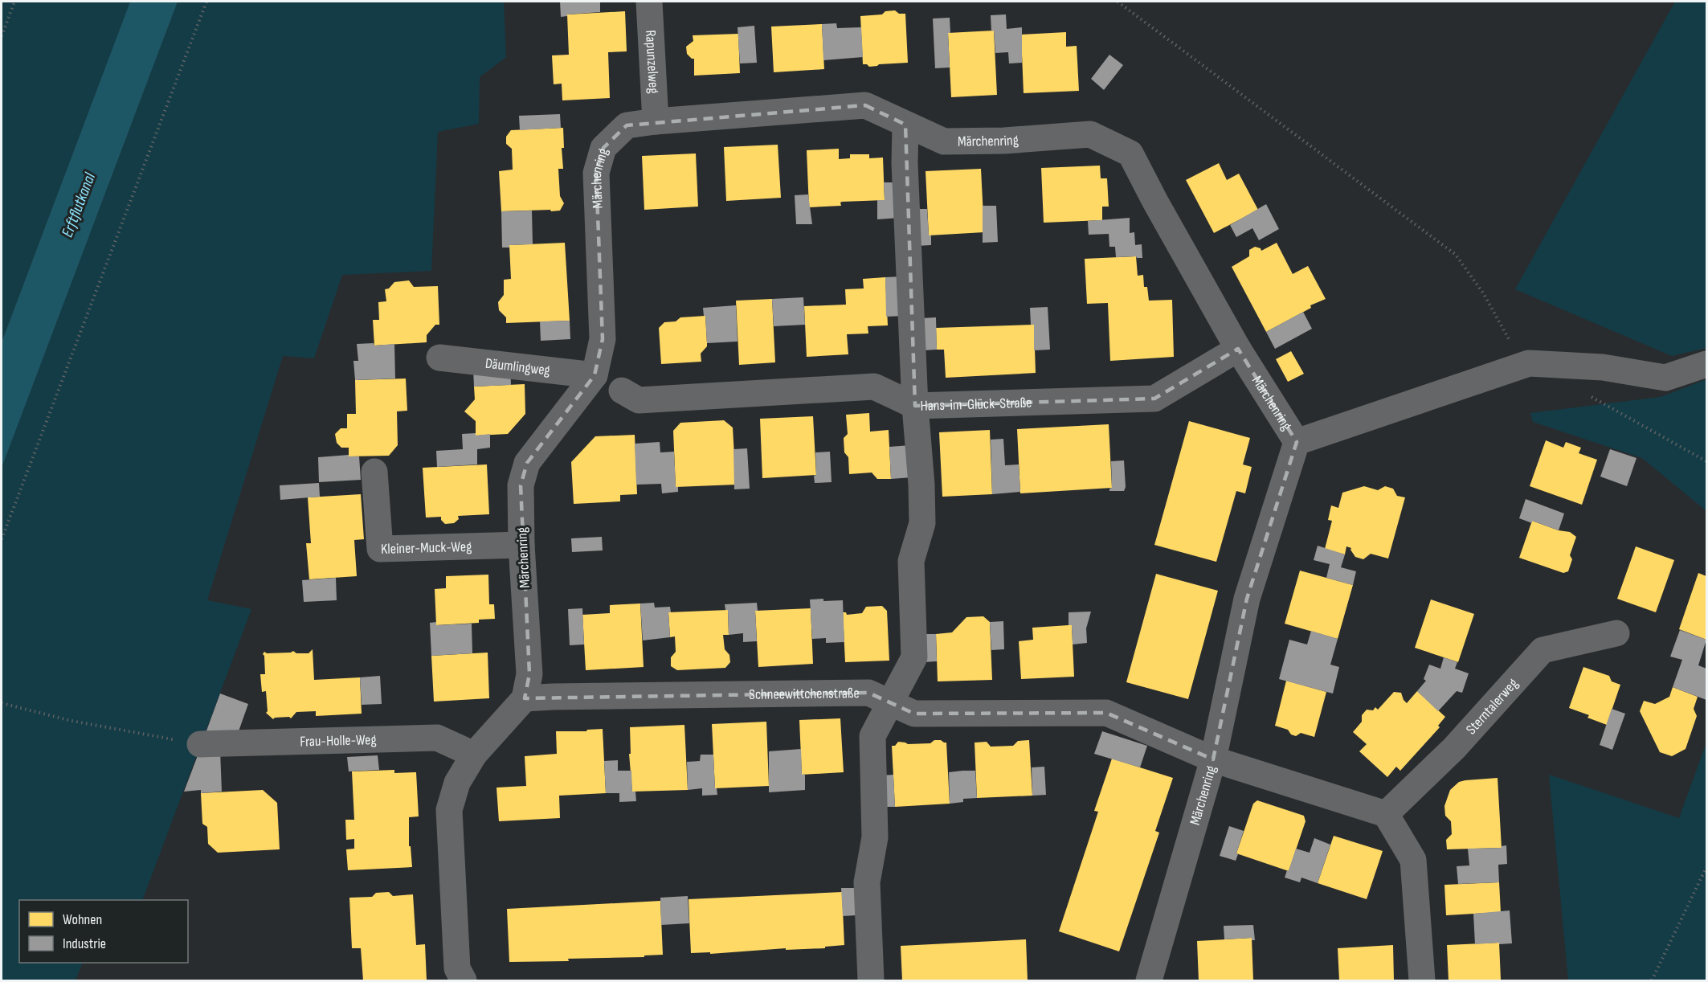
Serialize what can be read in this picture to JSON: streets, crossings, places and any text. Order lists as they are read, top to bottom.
{
  "streets": {
    "street": [
      "Rapunzelweg",
      "Märchenring",
      "Däumlingweg",
      "Hans-im-Glück-Straße",
      "Kleiner-Muck-Weg",
      "Schneewittchenstraße",
      "Sterntalerweg",
      "Frau-Holle-Weg"
    ]
  },
  "crossings": [
    ["Rapunzelweg", "Märchenring"],
    ["Märchenring", "Däumlingweg"],
    ["Märchenring", "Hans-im-Glück-Straße"],
    ["Märchenring", "Kleiner-Muck-Weg"],
    ["Märchenring", "Schneewittchenstraße"]
  ],
  "water": ["Erftflutkanal"],
  "legend": ["Wohnen", "Industrie"]
}
